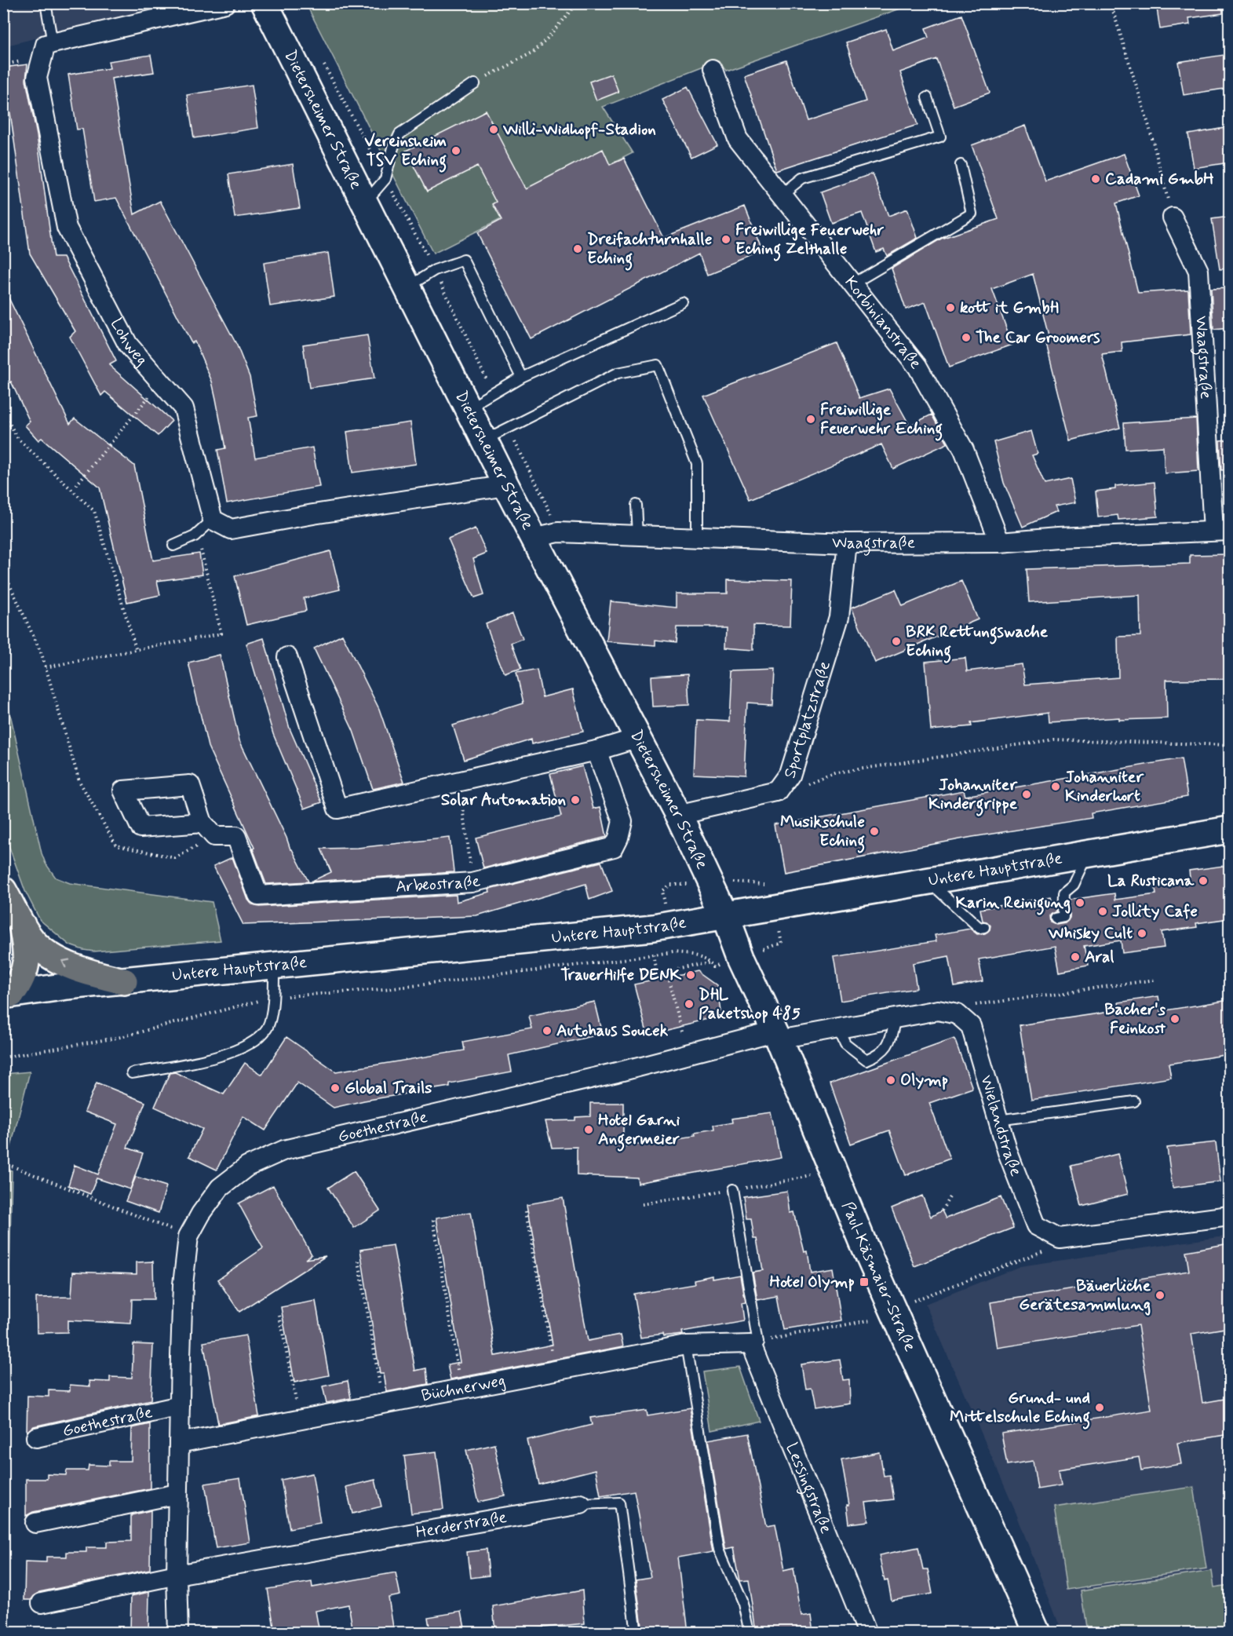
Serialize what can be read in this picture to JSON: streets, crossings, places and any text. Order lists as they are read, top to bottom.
{
  "streets": {
    "street": [
      "Dietersheimer Straße",
      "Korbinianstraße",
      "Lohweg",
      "Waagstraße",
      "Sportplatzstraße",
      "Untere Hauptstraße",
      "Arbeostraße",
      "Wielandstraße",
      "Goethestraße",
      "Paul-Käsmaier-Straße",
      "Büchnerweg",
      "Lessingstraße",
      "Herderstraße"
    ]
  },
  "crossings": [
    ["Dietersheimer Straße", "Waagstraße"],
    ["Dietersheimer Straße", "Sportplatzstraße"],
    ["Dietersheimer Straße", "Untere Hauptstraße"],
    ["Dietersheimer Straße", "Paul-Käsmaier-Straße"],
    ["Korbinianstraße", "Waagstraße"],
    ["Waagstraße", "Sportplatzstraße"],
    ["Untere Hauptstraße", "Paul-Käsmaier-Straße"],
    ["Wielandstraße", "Goethestraße"],
    ["Wielandstraße", "Paul-Käsmaier-Straße"],
    ["Goethestraße", "Paul-Käsmaier-Straße"],
    ["Goethestraße", "Büchnerweg"],
    ["Goethestraße", "Herderstraße"],
    ["Büchnerweg", "Lessingstraße"]
  ],
  "places": {
    "other": [
      "Willi-Widhopf-Stadion",
      "Vereinsheim TSV Eching",
      "Cadami GmbH",
      "Freiwillige Feuerwehr Eching Zelthalle",
      "Dreifachturnhalle Eching",
      "kott it GmbH",
      "The Car Groomers",
      "Freiwillige Feuerwehr Eching",
      "BRK Rettungswache Eching",
      "Johanniter Kinderhort",
      "Johanniter Kindergrippe",
      "Solar Automation",
      "Musikschule Eching",
      "La Rusticana",
      "Karin Reinigung",
      "Jollity Cafe",
      "Whisky Cult",
      "Aral",
      "TrauerHilfe DENK",
      "DHL Paketshop 485",
      "Bacher's Feinkost",
      "Autohaus Soucek",
      "Olymp",
      "Global Trails",
      "Hotel Garni Angermeier",
      "Bäuerliche Gerätesammlung",
      "Grund- und Mittelschule Eching"
    ],
    "transit": ["Hotel Olymp"]
  }
}
